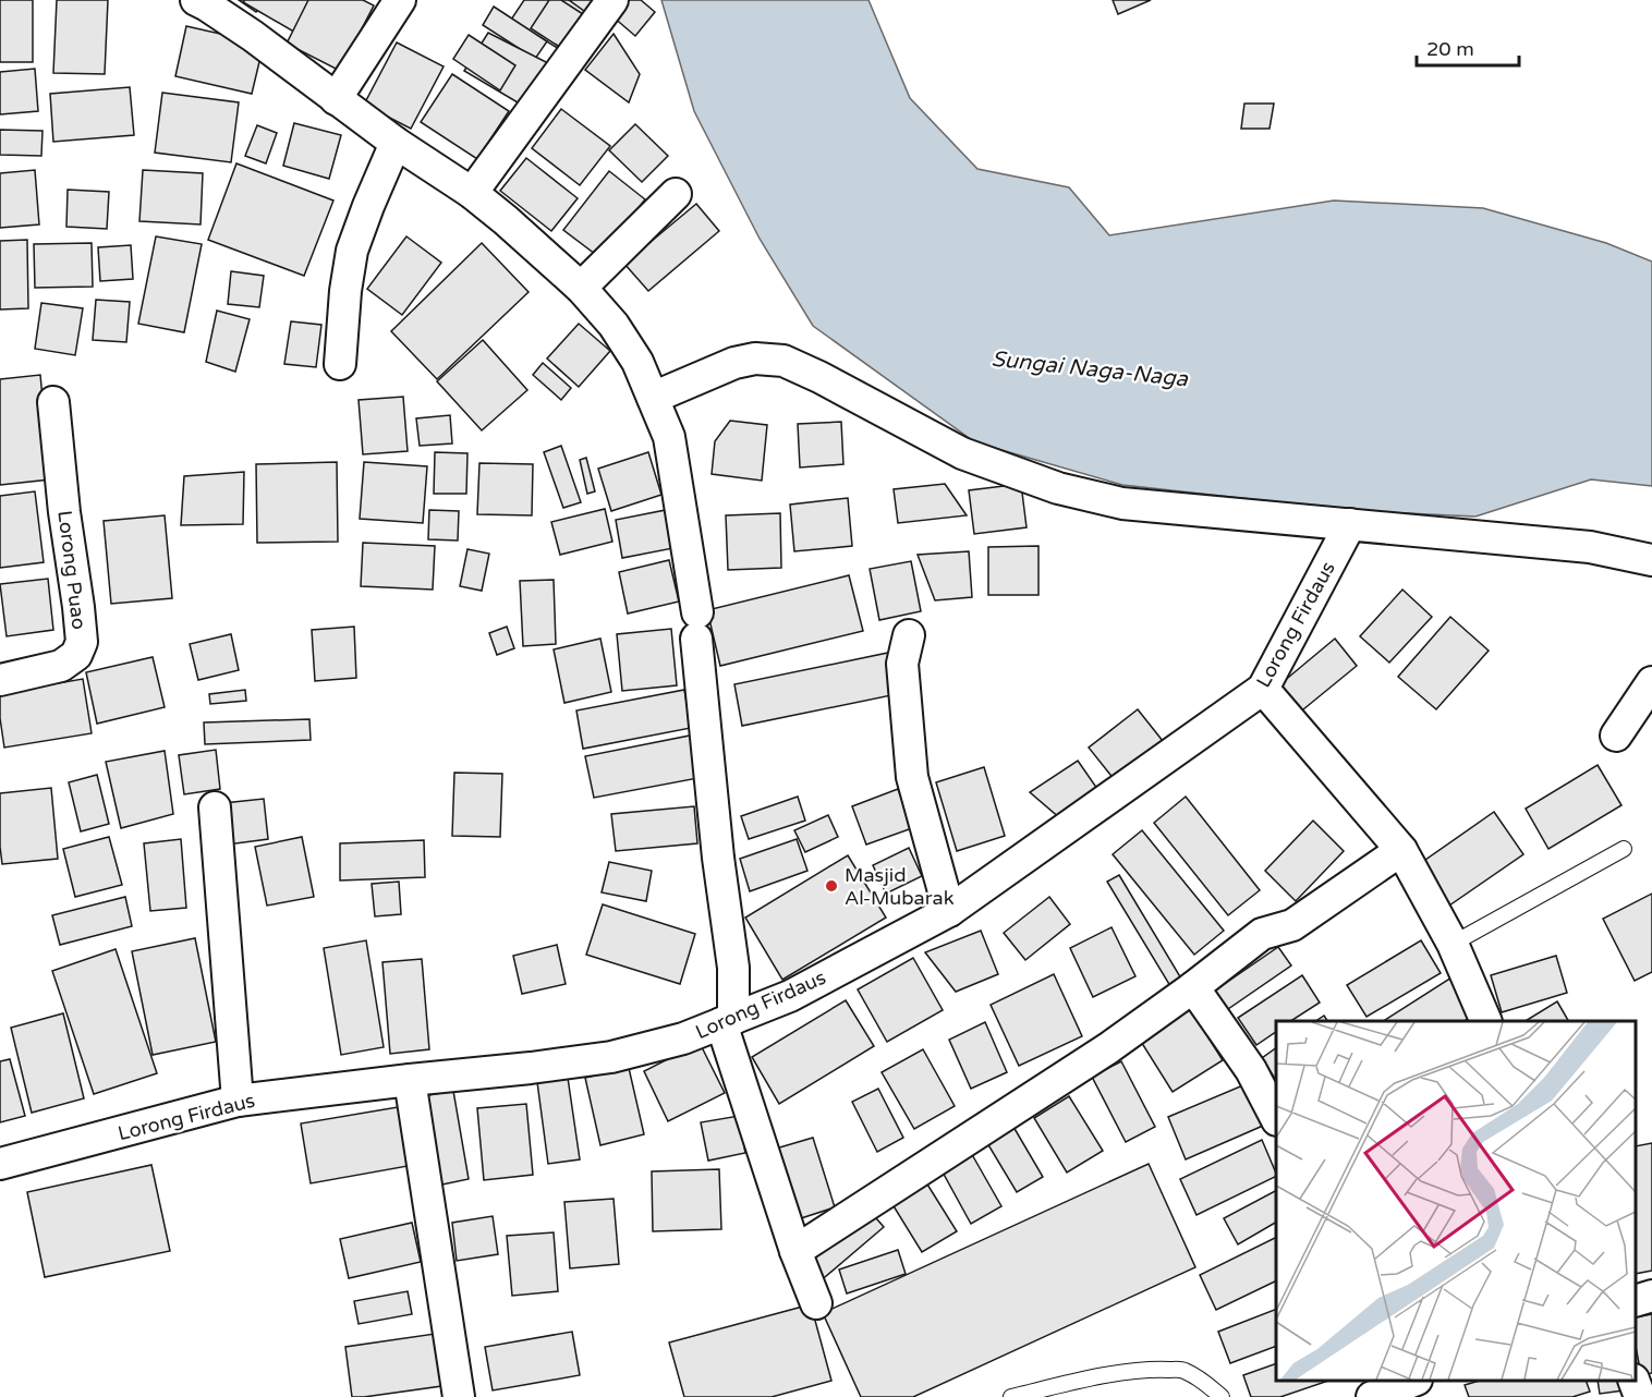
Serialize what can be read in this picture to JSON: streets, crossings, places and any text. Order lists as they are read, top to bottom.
{
  "streets": {
    "street": ["Lorong Puao", "Lorong Firdaus"]
  },
  "water": ["Sungai Naga-Naga"],
  "places": ["Masjid Al-Mubarak"],
  "scale_bar": "20 m"
}
